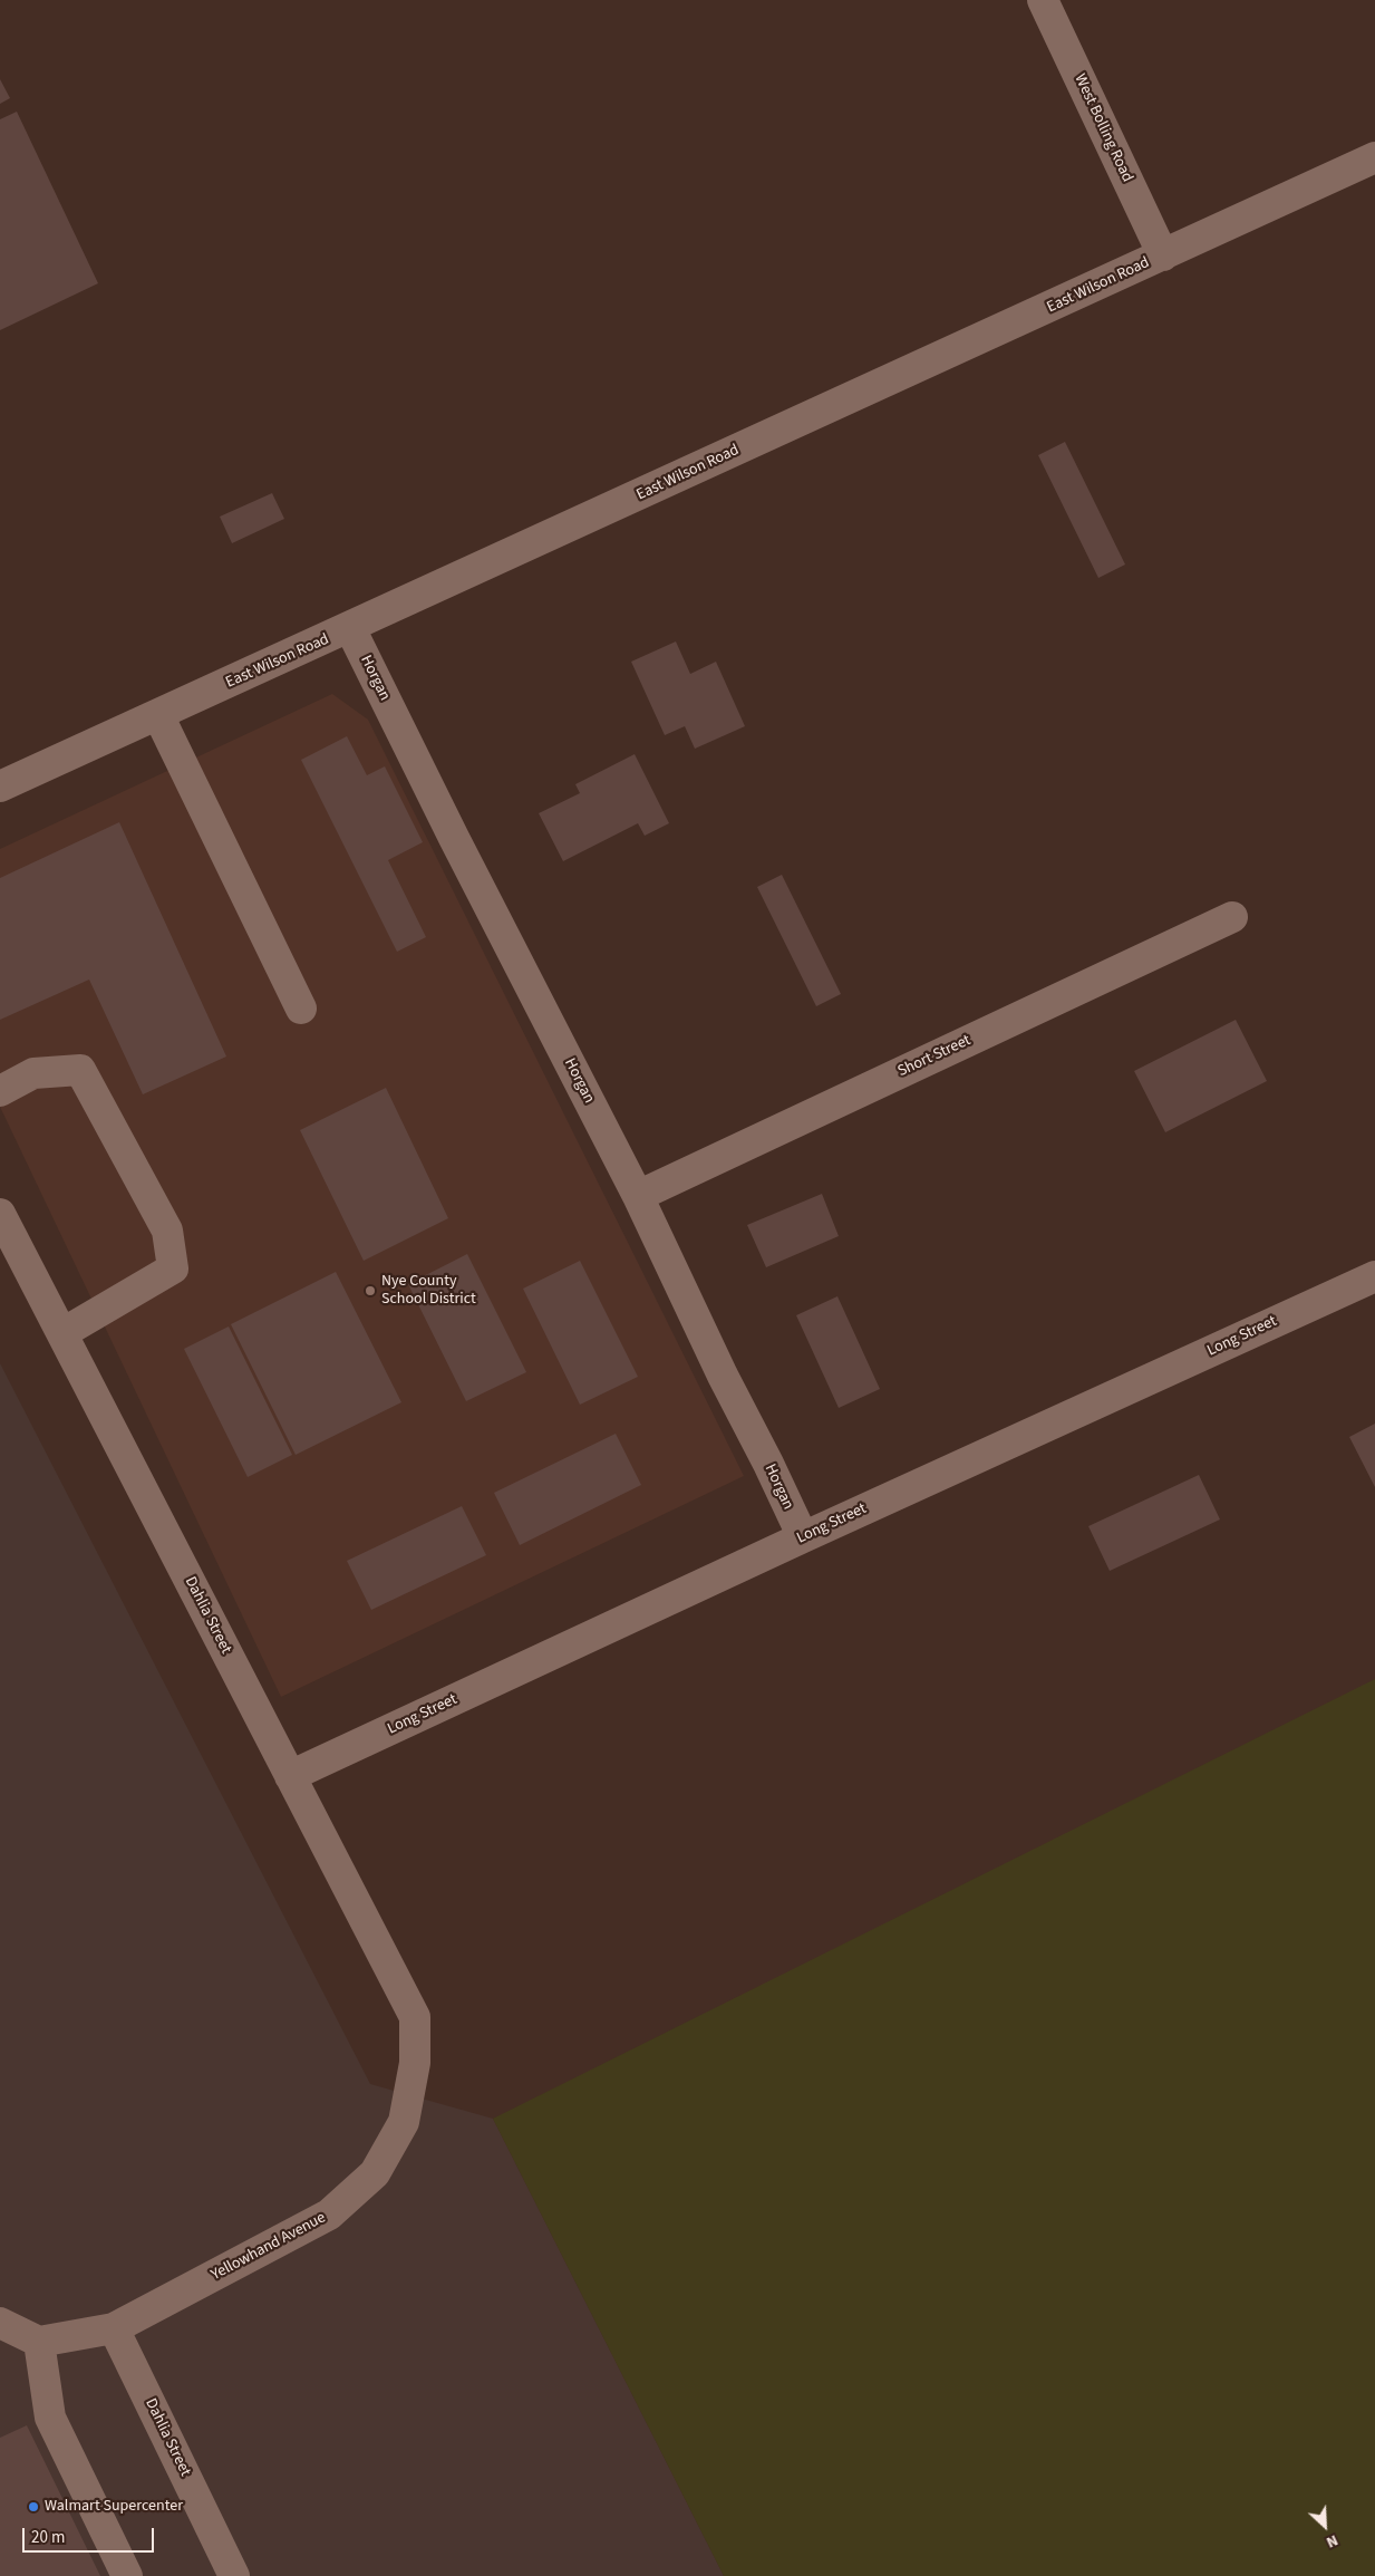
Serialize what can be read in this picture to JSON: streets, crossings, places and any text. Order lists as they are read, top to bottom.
{
  "streets": {
    "street": [
      "West Bolling Road",
      "East Wilson Road",
      "Horgan",
      "Short Street",
      "Long Street",
      "Dahlia Street",
      "Yellowhand Avenue"
    ]
  },
  "crossings": [
    ["West Bolling Road", "East Wilson Road"],
    ["East Wilson Road", "Horgan"],
    ["Horgan", "Short Street"],
    ["Horgan", "Long Street"],
    ["Long Street", "Dahlia Street"],
    ["Dahlia Street", "Yellowhand Avenue"]
  ],
  "places": ["Nye County School District", "Walmart Supercenter"],
  "scale_bar": "20 m",
  "north": "bottom right"
}
